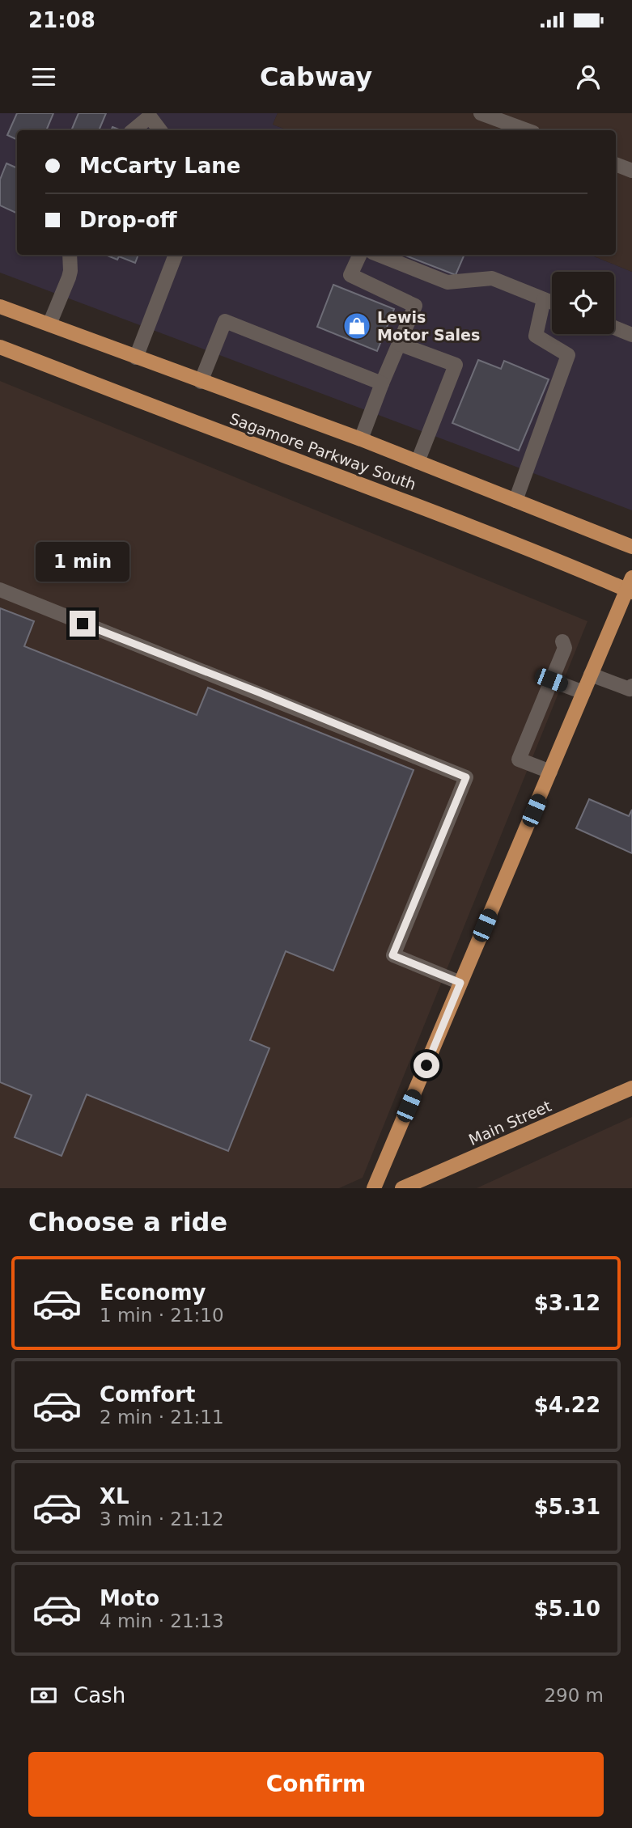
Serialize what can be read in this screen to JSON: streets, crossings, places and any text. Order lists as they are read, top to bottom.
{
  "streets": {
    "main road": ["Sagamore Parkway South", "Main Street"]
  },
  "places": {
    "shop": ["Lewis Motor Sales"]
  },
  "page": {
    "status": "21:08",
    "header": "Cabway",
    "banner": ["McCarty Lane", "Drop-off"],
    "bubble": "1 min",
    "heading": "Choose a ride",
    "list": [
      {
        "name": "Economy",
        "note": "1 min · 21:10",
        "value": "$3.12"
      },
      {
        "name": "Comfort",
        "note": "2 min · 21:11",
        "value": "$4.22"
      },
      {
        "name": "XL",
        "note": "3 min · 21:12",
        "value": "$5.31"
      },
      {
        "name": "Moto",
        "note": "4 min · 21:13",
        "value": "$5.10"
      }
    ],
    "pay": ["Cash", "290 m"],
    "buttons": "Confirm"
  }
}
